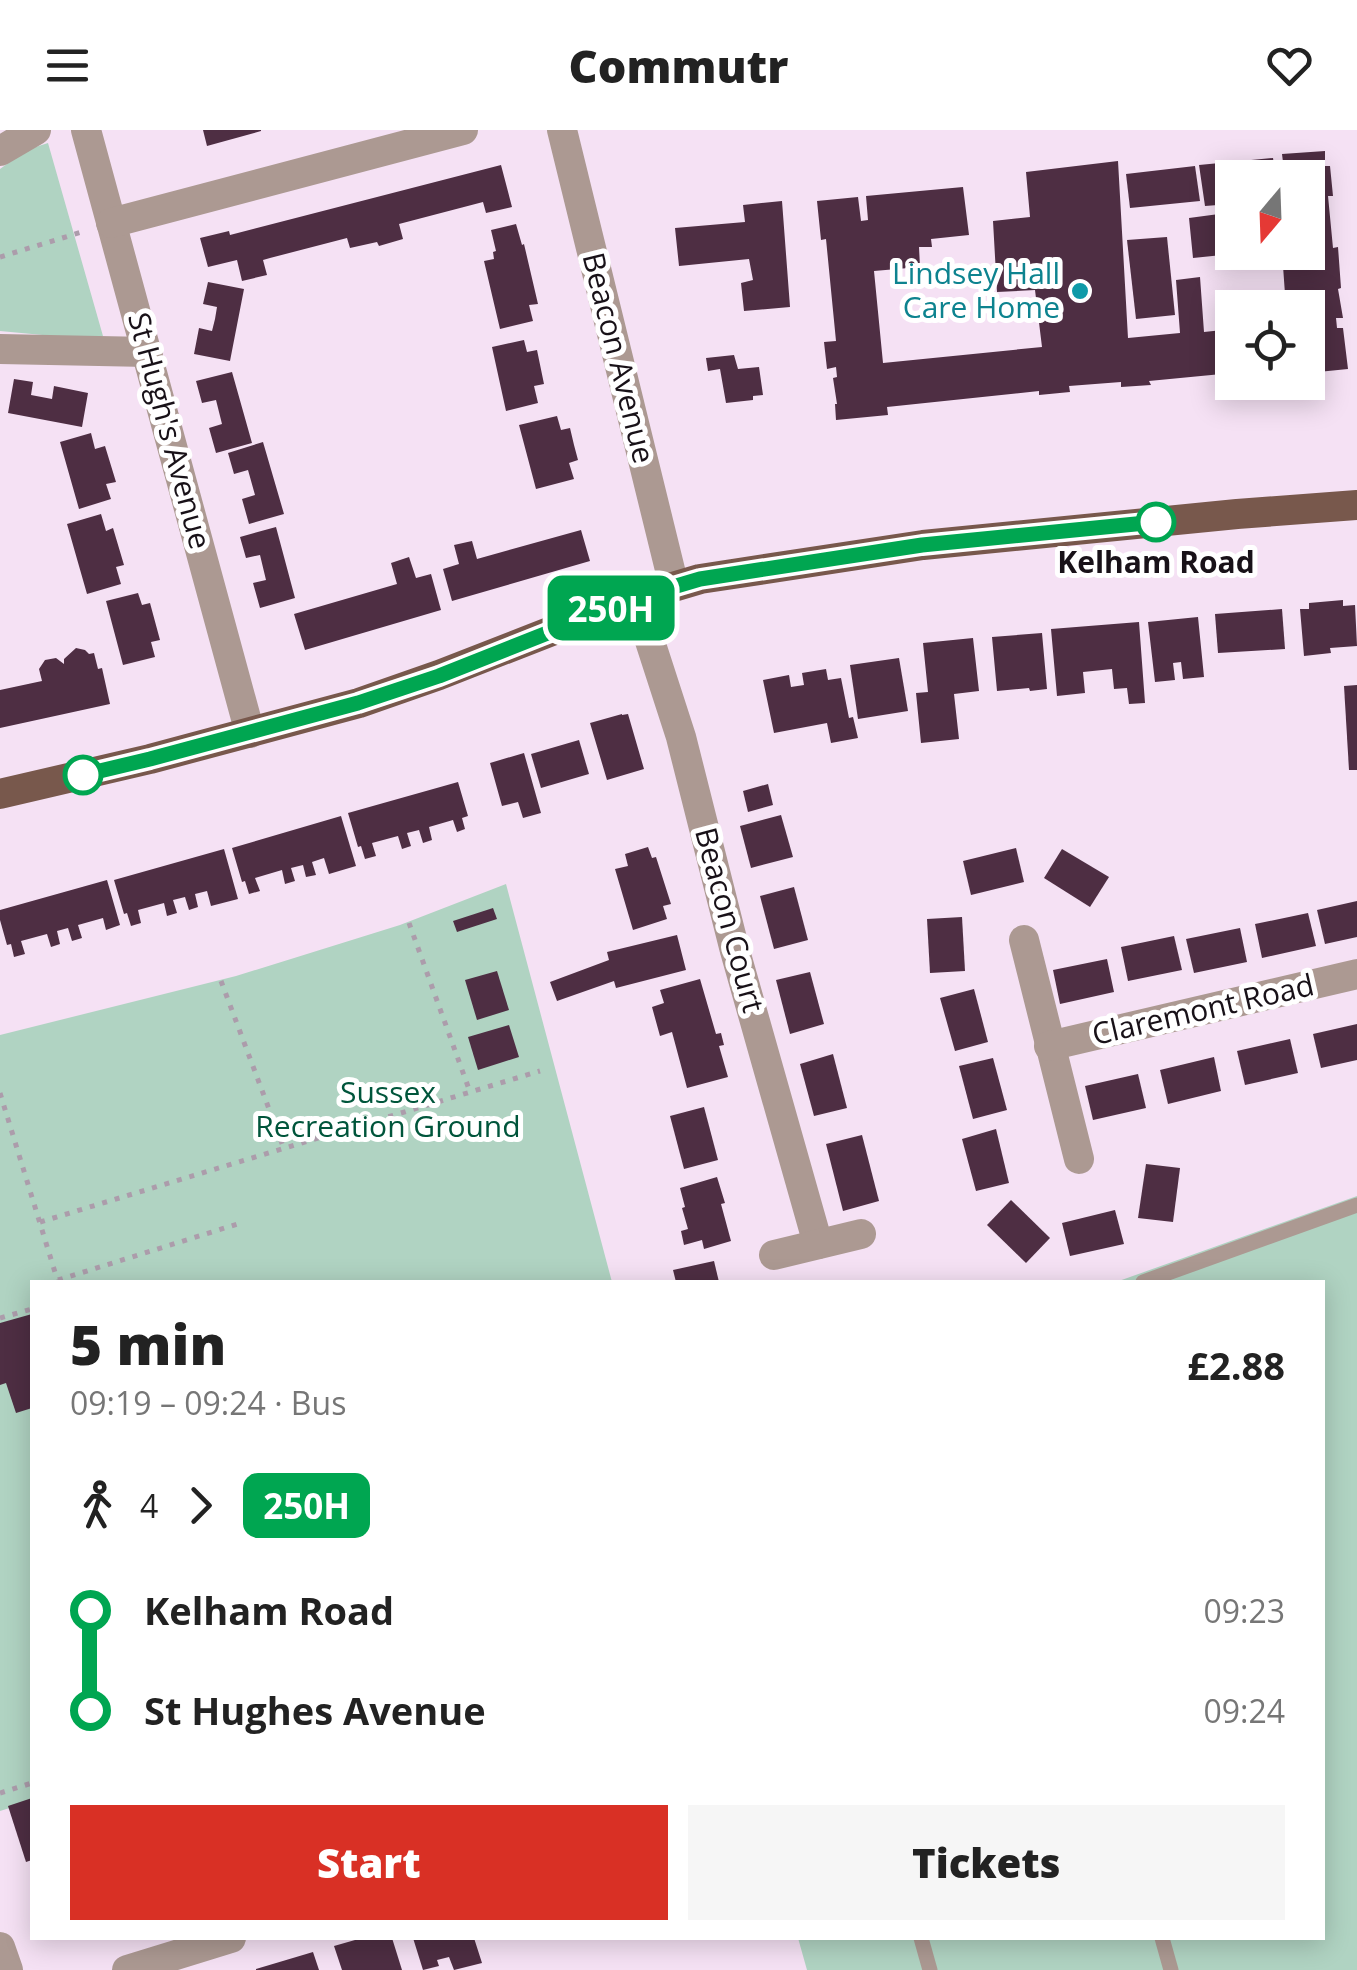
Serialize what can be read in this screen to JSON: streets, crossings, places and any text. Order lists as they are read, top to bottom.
{
  "streets": {
    "street": [
      "Beacon Avenue",
      "St Hugh's Avenue",
      "Beacon Court",
      "Claremont Road"
    ]
  },
  "parks": ["Sussex Recreation Ground"],
  "places": ["Lindsey Hall Care Home", "Kelham Road"],
  "lines": ["bus line 250H"],
  "north": "bottom",
  "page": {
    "header": "Commutr",
    "on_map": "250H",
    "heading": ["5 min", "09:19 – 09:24 · Bus", "£2.88"],
    "legs": ["4", "250H"],
    "list": [
      {
        "name": "Kelham Road",
        "value": "09:23"
      },
      {
        "name": "St Hughes Avenue",
        "value": "09:24"
      }
    ],
    "buttons": ["Start", "Tickets"]
  }
}
